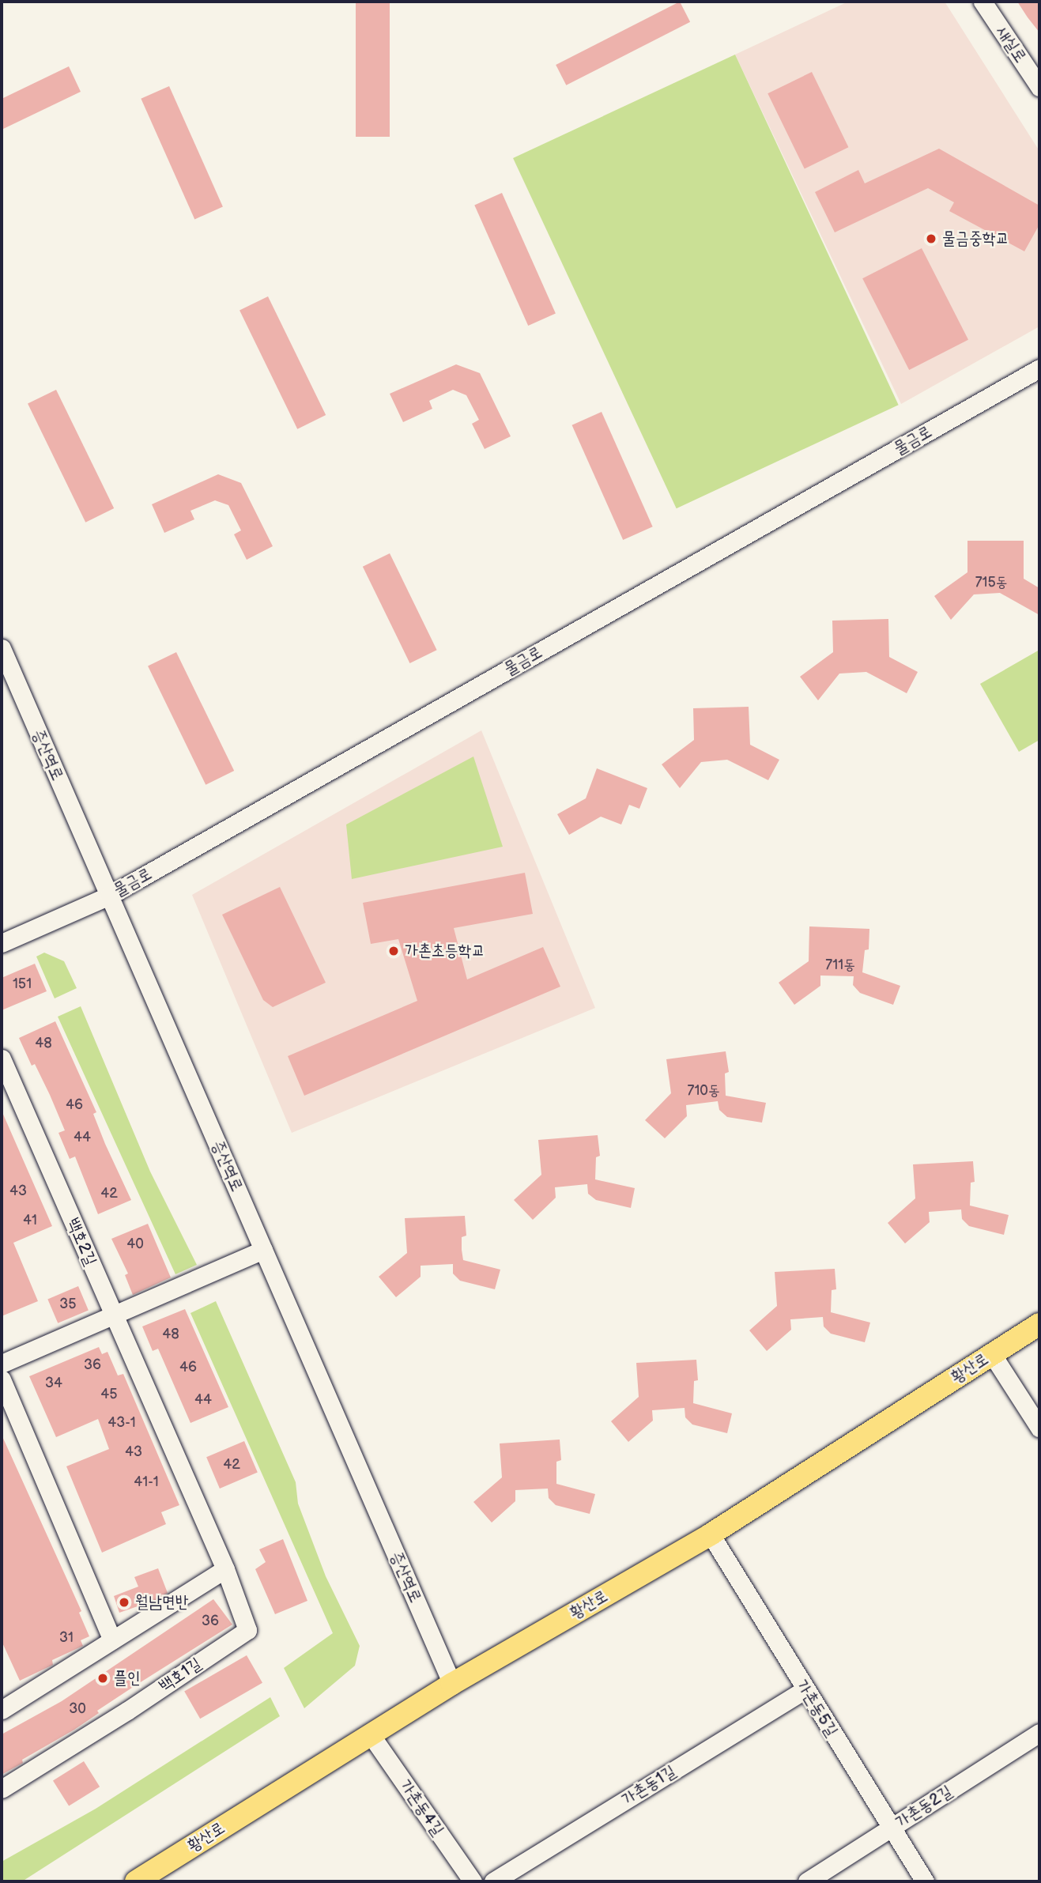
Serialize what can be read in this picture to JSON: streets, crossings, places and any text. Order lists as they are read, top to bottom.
{
  "streets": {
    "main road": ["황산로"],
    "street": [
      "새실로",
      "물금로",
      "증산역로",
      "백호2길",
      "백호1길",
      "가촌동5길",
      "가촌동1길",
      "가촌동2길",
      "가촌동4길"
    ]
  },
  "crossings": [
    ["물금로", "증산역로"],
    ["증산역로", "황산로"],
    ["백호2길", "백호1길"],
    ["황산로", "가촌동5길"],
    ["황산로", "가촌동4길"],
    ["가촌동5길", "가촌동1길"],
    ["가촌동5길", "가촌동2길"]
  ],
  "places": [
    "물금중학교",
    "가촌초등학교",
    "월남면반",
    "플인"
  ],
  "house_numbers": [
    "715동",
    "711동",
    "151",
    "48",
    "710동",
    "46",
    "44",
    "43",
    "42",
    "41",
    "40",
    "35",
    "48",
    "36",
    "46",
    "34",
    "45",
    "44",
    "43-1",
    "43",
    "42",
    "41-1",
    "36",
    "31",
    "30"
  ]
}
